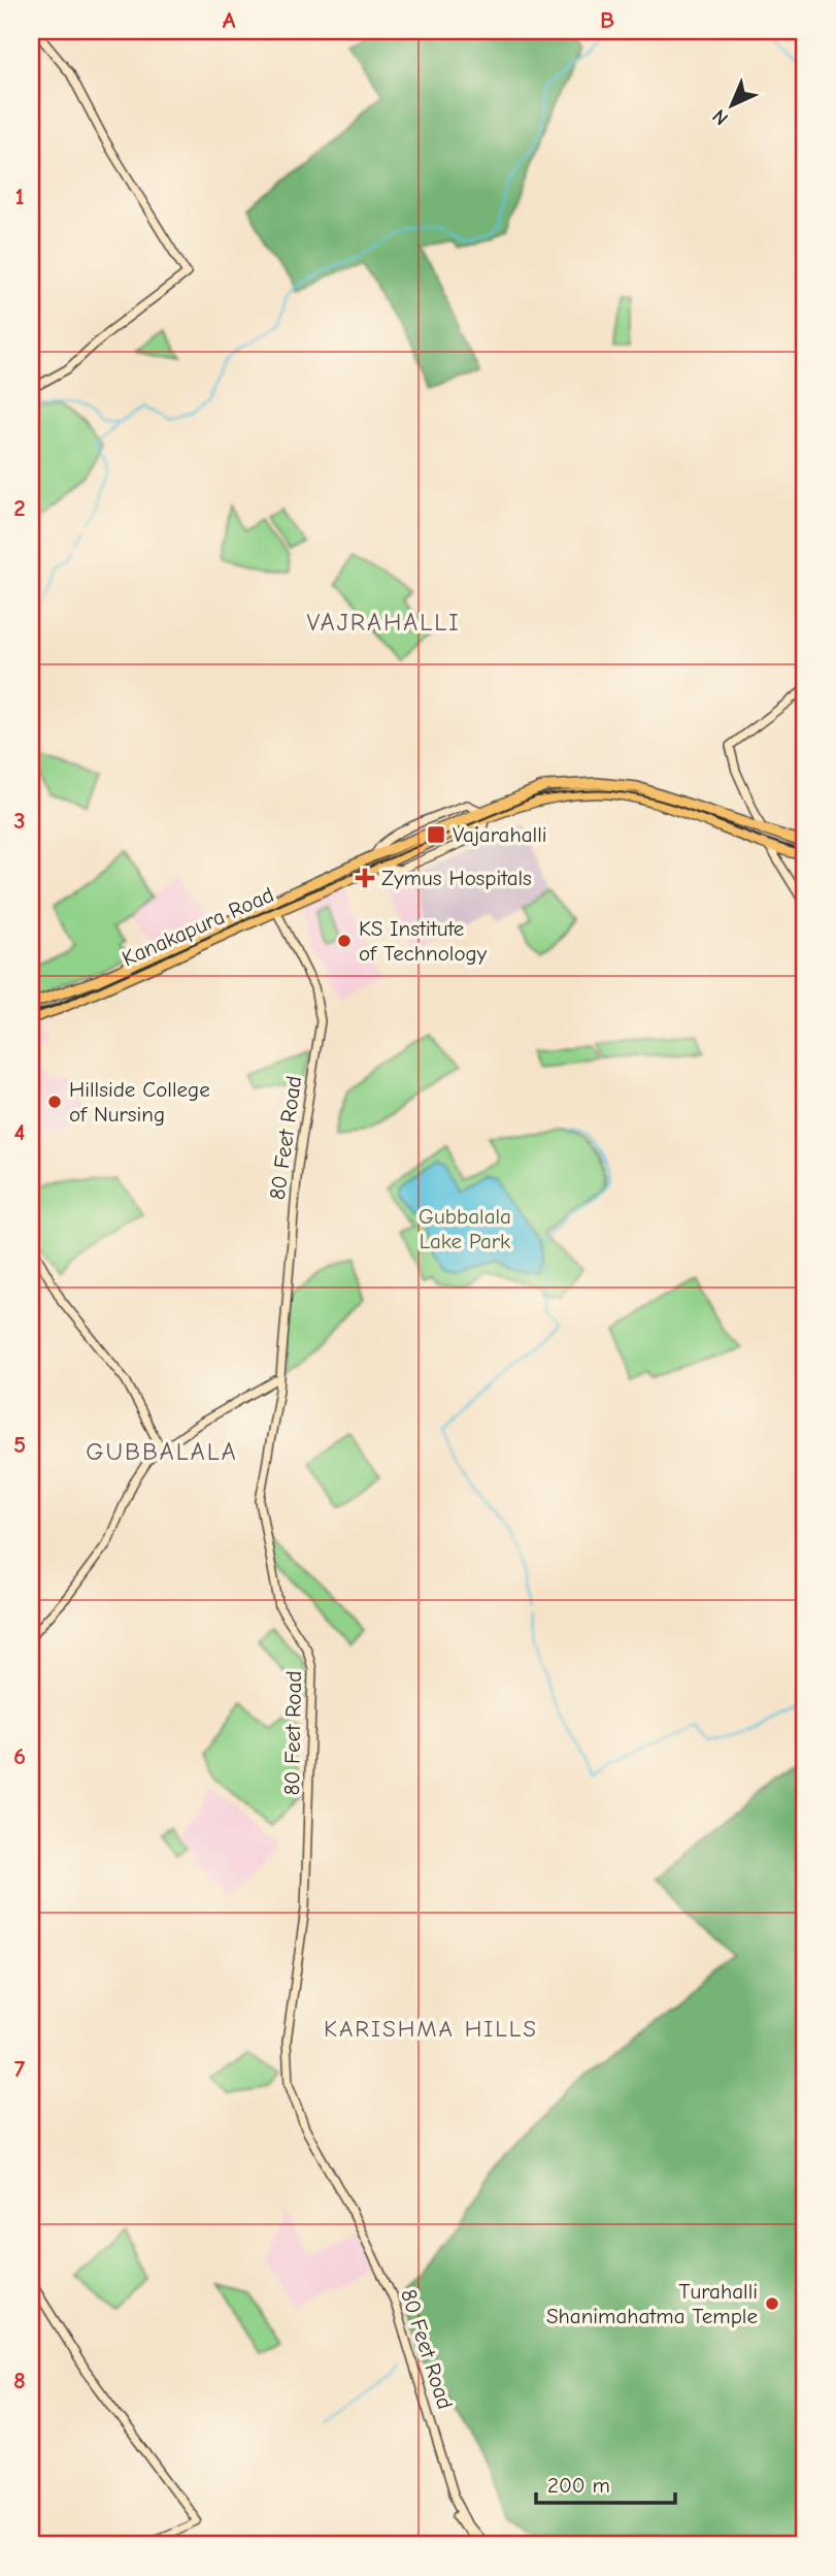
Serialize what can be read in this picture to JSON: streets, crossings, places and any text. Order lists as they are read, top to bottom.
{
  "streets": {
    "highway": ["Kanakapura Road"],
    "main road": ["80 Feet Road"]
  },
  "crossings": [
    ["Kanakapura Road", "80 Feet Road"]
  ],
  "districts": ["VAJRAHALLI", "GUBBALALA", "KARISHMA HILLS"],
  "parks": ["Gubbalala Lake Park"],
  "places": {
    "transit": ["Vajarahalli"],
    "health": ["Zymus Hospitals"],
    "other": ["KS Institute of Technology", "Hillside College of Nursing", "Turahalli Shanimahatma Temple"]
  },
  "scale_bar": "200 m",
  "north": "bottom left",
  "grid": {
    "columns": ["A", "B"],
    "rows": [
      "1",
      "2",
      "3",
      "4",
      "5",
      "6",
      "7",
      "8"
    ]
  }
}
